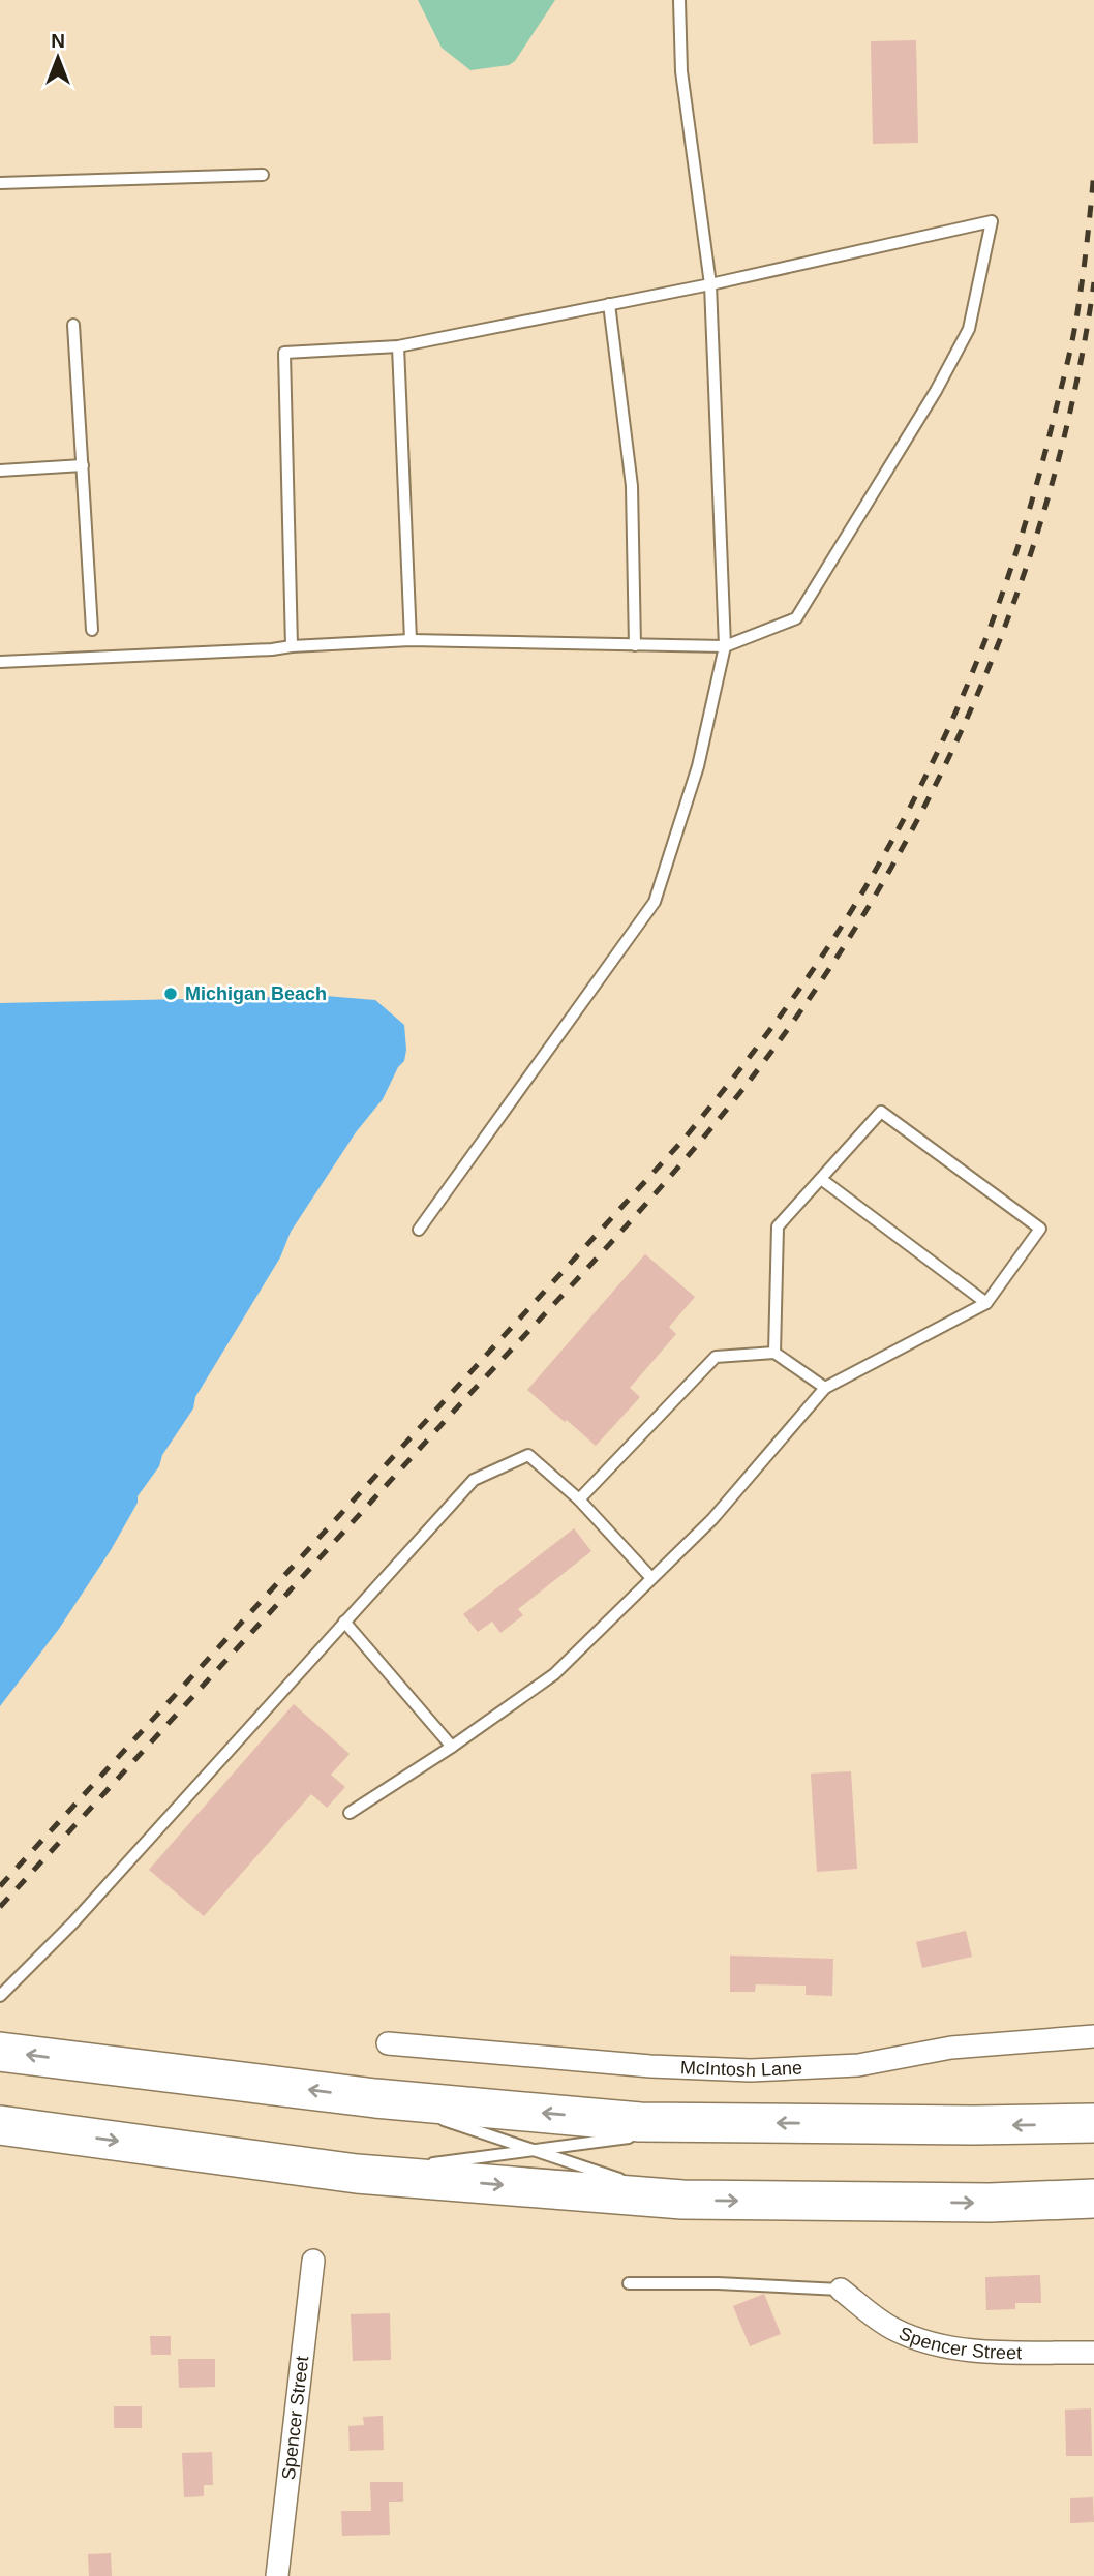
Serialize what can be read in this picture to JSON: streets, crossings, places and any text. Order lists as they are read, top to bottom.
{
  "streets": {
    "street": ["McIntosh Lane", "Spencer Street"]
  },
  "places": ["Michigan Beach"],
  "north": "top"
}
